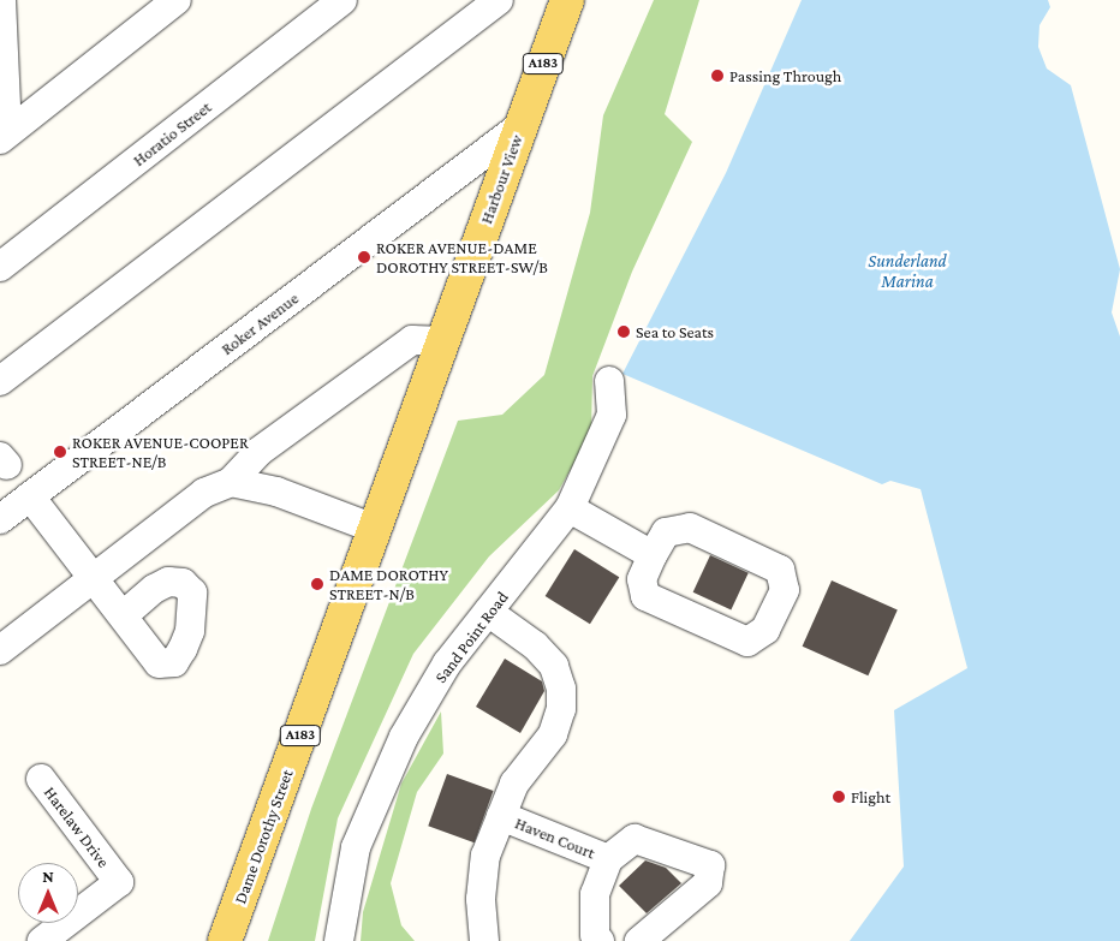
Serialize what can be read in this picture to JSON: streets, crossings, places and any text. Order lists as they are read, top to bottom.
{
  "streets": {
    "main road": ["A183", "Harbour View", "Dame Dorothy Street"],
    "street": [
      "Horatio Street",
      "Roker Avenue",
      "Sand Point Road",
      "Harelaw Drive",
      "Haven Court"
    ]
  },
  "crossings": [
    ["Harbour View", "Roker Avenue"],
    ["Harbour View", "Dame Dorothy Street"]
  ],
  "water": ["Sunderland Marina"],
  "places": [
    "Passing Through",
    "ROKER AVENUE-DAME DOROTHY STREET-SW/B",
    "Sea to Seats",
    "ROKER AVENUE-COOPER STREET-NE/B",
    "DAME DOROTHY STREET-N/B",
    "Flight"
  ],
  "north": "top"
}
